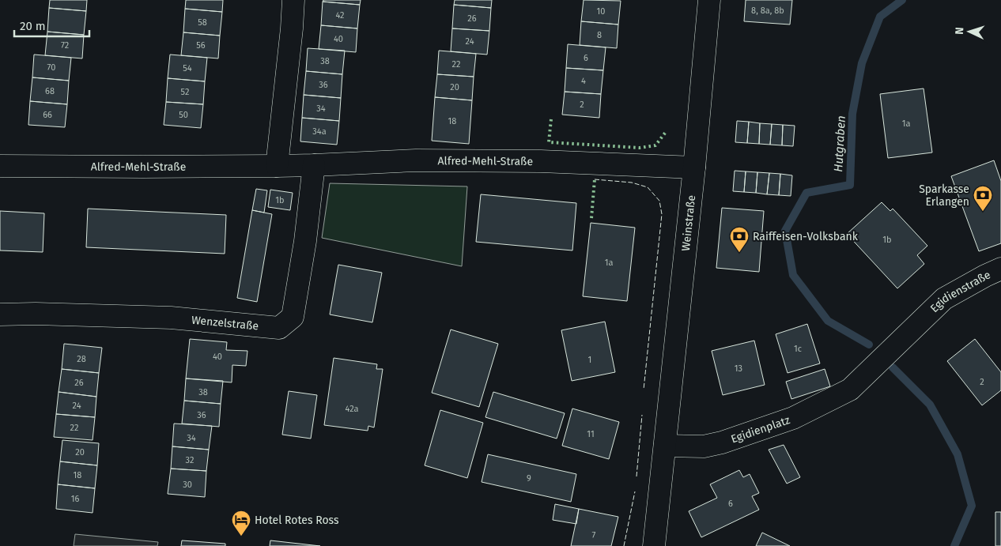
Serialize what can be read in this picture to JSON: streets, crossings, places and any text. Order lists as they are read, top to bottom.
{
  "streets": {
    "street": [
      "Alfred-Mehl-Straße",
      "Weinstraße",
      "Egidienstraße",
      "Wenzelstraße",
      "Egidienplatz"
    ]
  },
  "crossings": [
    ["Alfred-Mehl-Straße", "Weinstraße"],
    ["Alfred-Mehl-Straße", "Wenzelstraße"],
    ["Weinstraße", "Egidienplatz"],
    ["Egidienstraße", "Egidienplatz"]
  ],
  "water": ["Hutgraben"],
  "places": {
    "bank": ["Sparkasse Erlangen", "Raiffeisen-Volksbank"],
    "hotel": ["Hotel Rotes Ross"]
  },
  "house_numbers": [
    "8, 8a, 8b",
    "10",
    "42",
    "26",
    "58",
    "8",
    "40",
    "24",
    "72",
    "56",
    "6",
    "38",
    "22",
    "70",
    "54",
    "4",
    "36",
    "20",
    "68",
    "52",
    "2",
    "34",
    "66",
    "50",
    "18",
    "1a",
    "34a",
    "1b",
    "1b",
    "1a",
    "1c",
    "40",
    "28",
    "1",
    "13",
    "2",
    "26",
    "38",
    "24",
    "42a",
    "36",
    "22",
    "11",
    "34",
    "20",
    "32",
    "18",
    "9",
    "30",
    "16",
    "6",
    "7"
  ],
  "scale_bar": "20 m",
  "north": "left"
}
